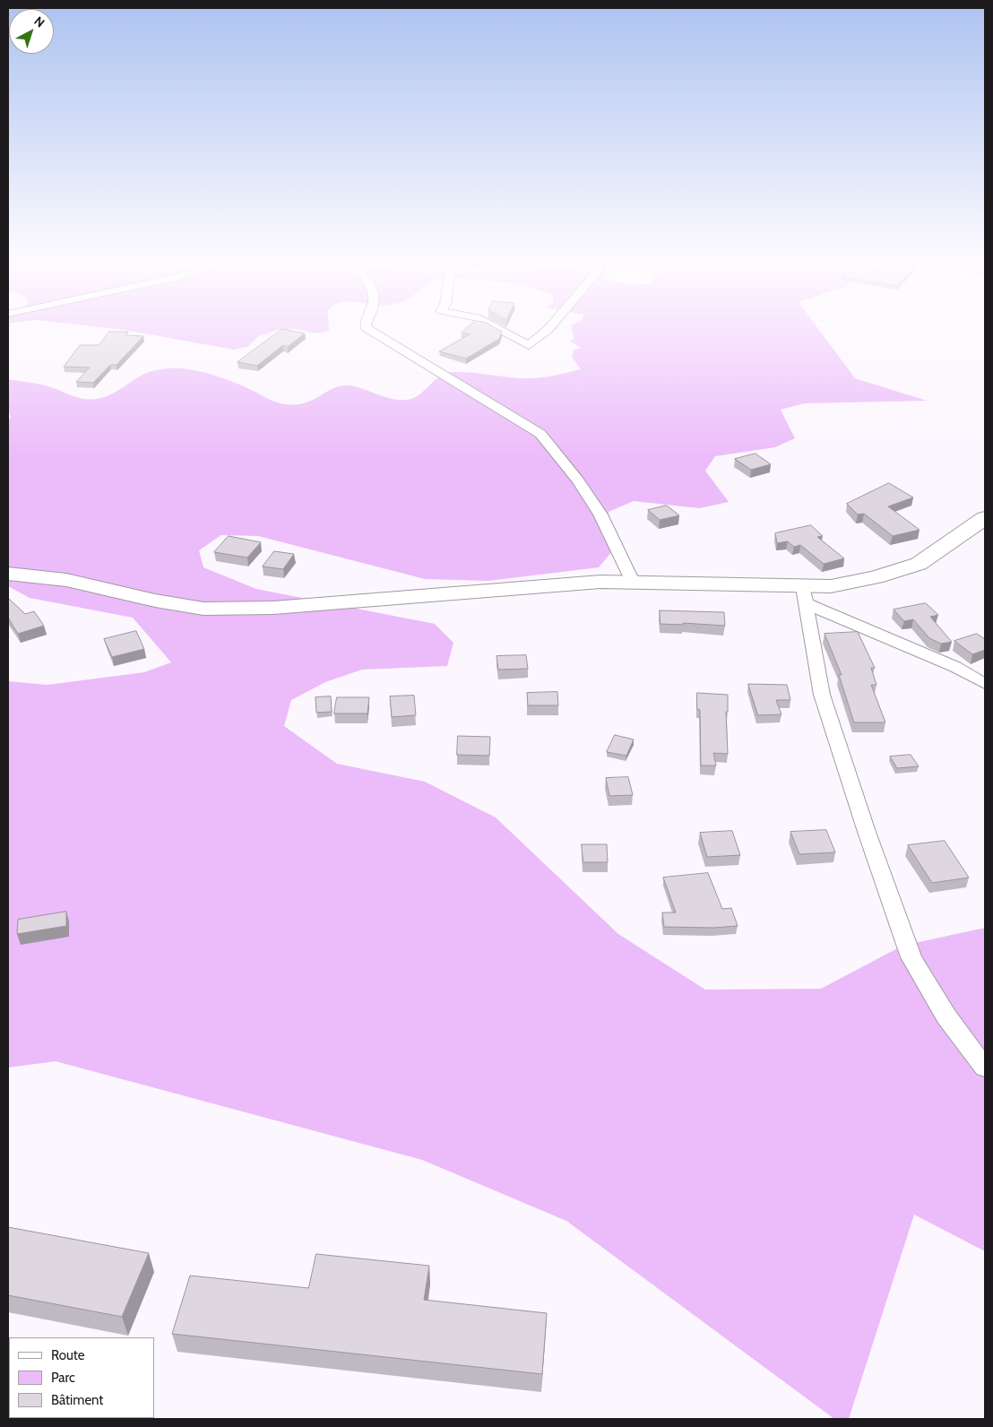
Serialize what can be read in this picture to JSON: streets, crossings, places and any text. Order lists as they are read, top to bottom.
{
  "legend": ["Route", "Parc", "Bâtiment"],
  "north": "top right"
}
